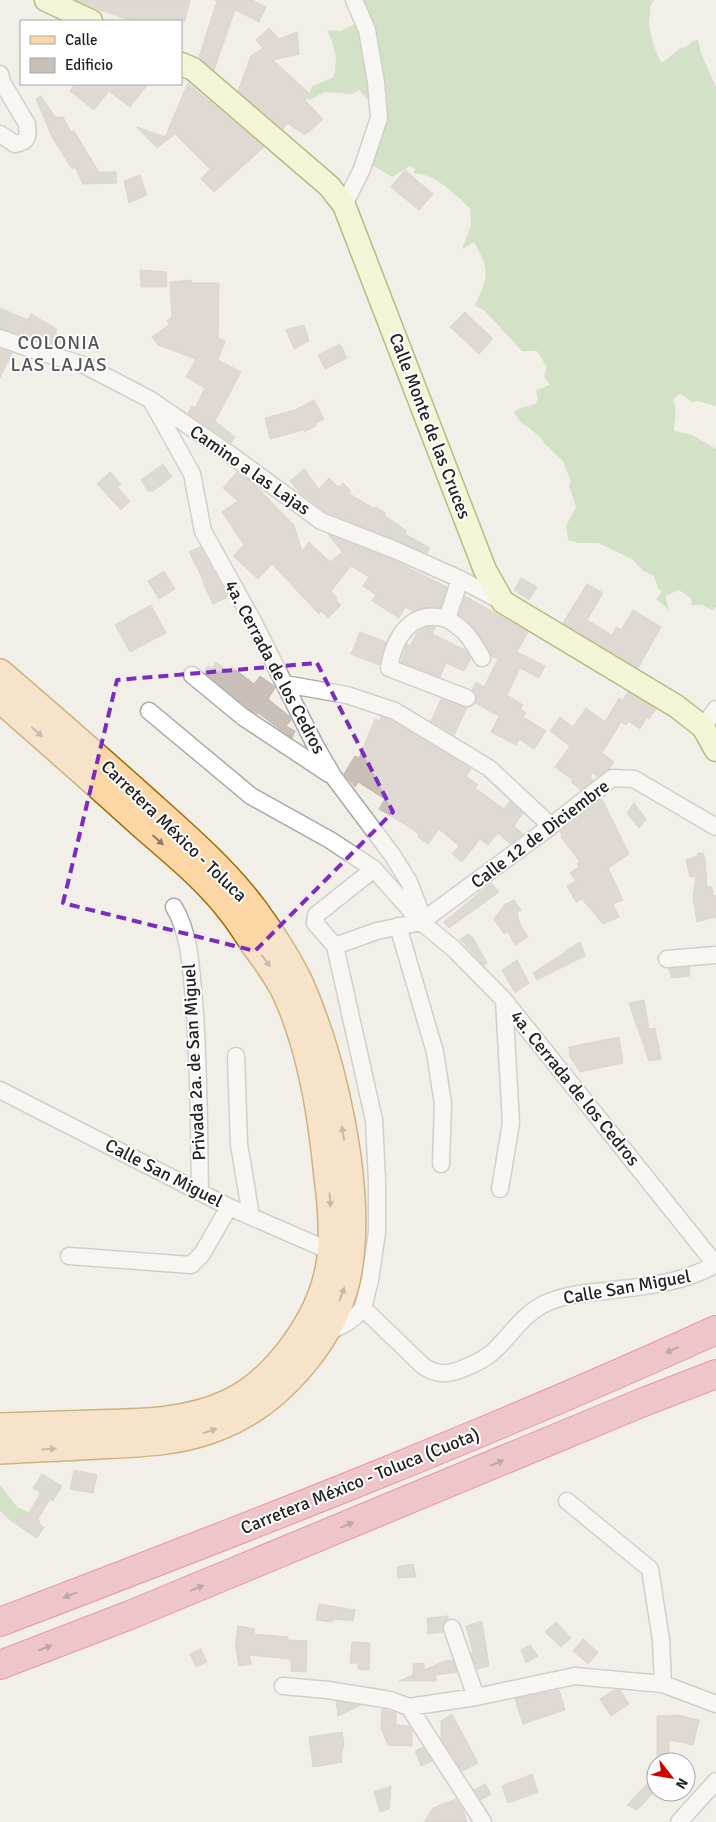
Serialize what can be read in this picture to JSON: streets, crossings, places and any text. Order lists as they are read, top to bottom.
{
  "streets": {
    "highway": ["Carretera México - Toluca (Cuota)"],
    "main road": ["Carretera México - Toluca"],
    "street": [
      "Calle Monte de las Cruces",
      "Camino a las Lajas",
      "4a. Cerrada de los Cedros",
      "Calle 12 de Diciembre",
      "Privada 2a. de San Miguel",
      "Calle San Miguel"
    ]
  },
  "crossings": [
    ["Calle Monte de las Cruces", "Camino a las Lajas"],
    ["Camino a las Lajas", "4a. Cerrada de los Cedros"],
    ["4a. Cerrada de los Cedros", "Calle 12 de Diciembre"],
    ["4a. Cerrada de los Cedros", "Calle San Miguel"],
    ["Carretera México - Toluca", "Calle San Miguel"],
    ["Privada 2a. de San Miguel", "Calle San Miguel"]
  ],
  "districts": ["COLONIA LAS LAJAS"],
  "legend": ["Calle", "Edificio"],
  "north": "bottom right"
}
